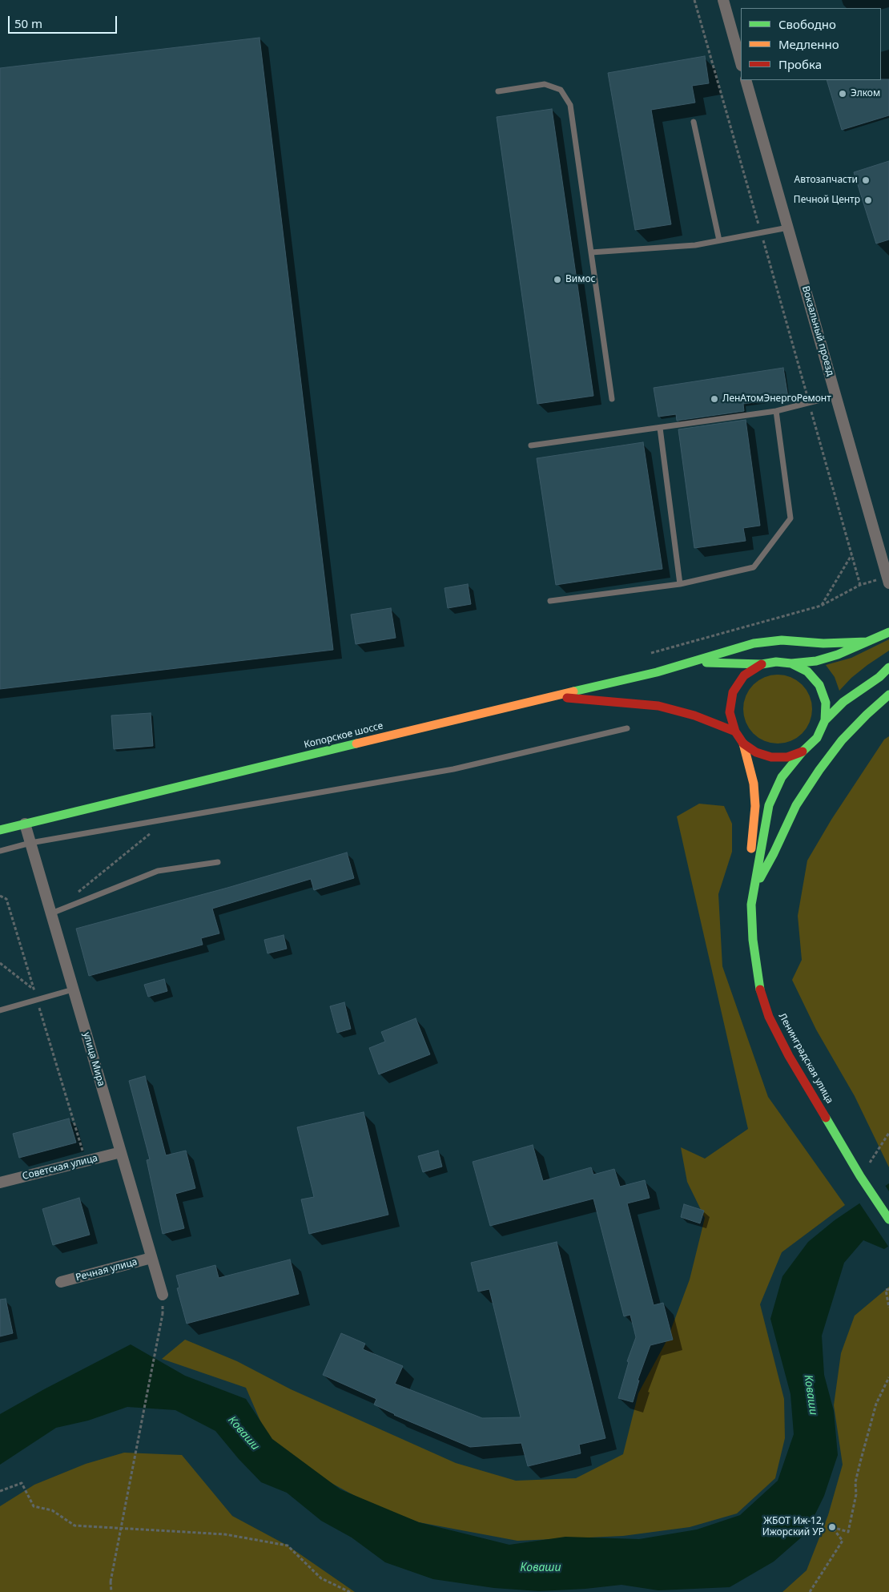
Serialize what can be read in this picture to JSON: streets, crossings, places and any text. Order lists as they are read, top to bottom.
{
  "streets": {
    "main road": ["Копорское шоссе", "Ленинградская улица"],
    "street": [
      "Вокзальный проезд",
      "улица Мира",
      "Советская улица",
      "Речная улица"
    ]
  },
  "crossings": [
    ["Копорское шоссе", "улица Мира"],
    ["улица Мира", "Советская улица"],
    ["улица Мира", "Речная улица"]
  ],
  "water": ["Коваши"],
  "places": [
    "Элком",
    "Автозапчасти",
    "Печной Центр",
    "Вимос",
    "ЛенАтомЭнергоРемонт",
    "ЖБОТ Иж-12, Ижорский УР"
  ],
  "legend": ["Свободно", "Медленно", "Пробка"],
  "scale_bar": "50 m"
}
